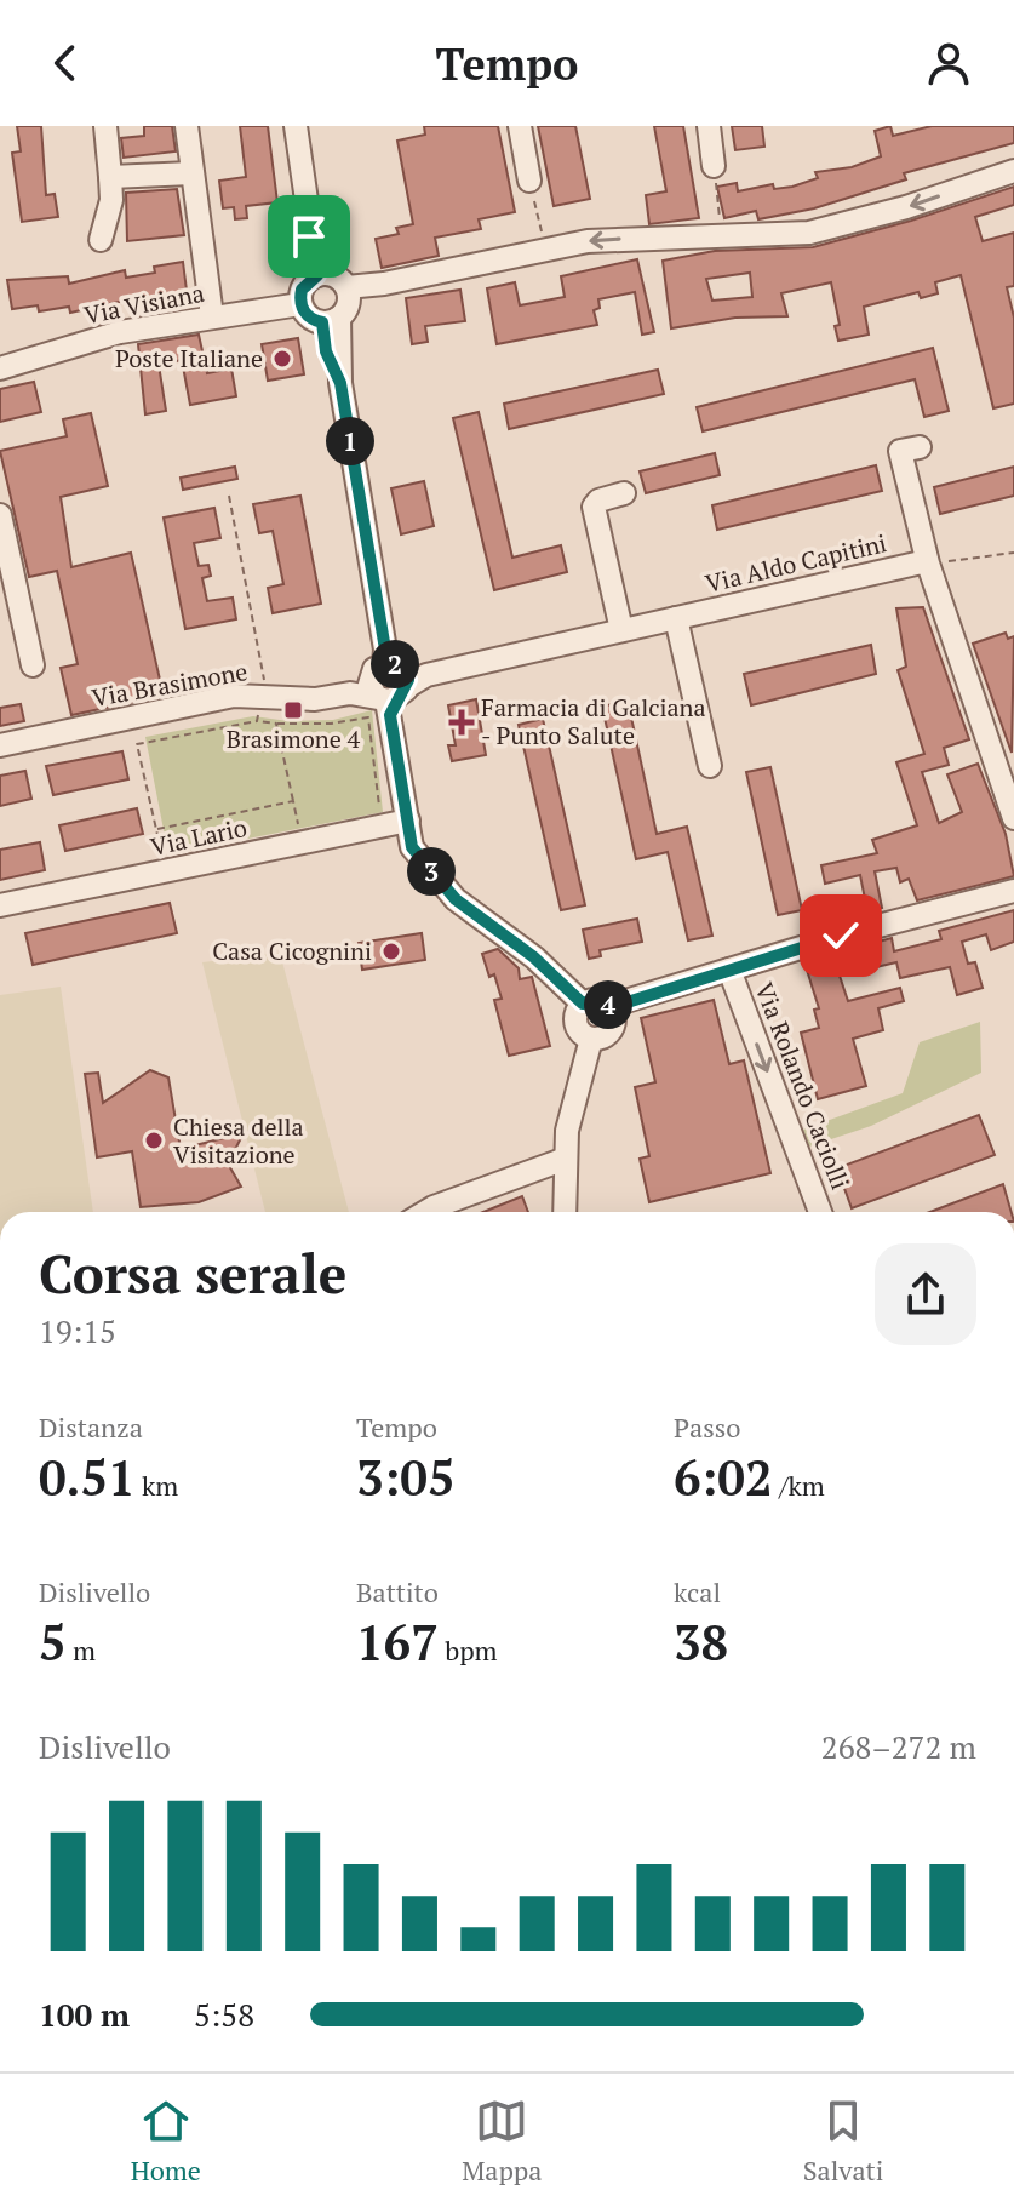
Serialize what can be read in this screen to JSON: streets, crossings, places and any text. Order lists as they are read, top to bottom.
{
  "streets": {
    "street": [
      "Via Visiana",
      "Via Aldo Capitini",
      "Via Brasimone",
      "Via Lario",
      "Via Rolando Caciolli"
    ]
  },
  "crossings": [
    ["Via Aldo Capitini", "Via Brasimone"]
  ],
  "one_way": ["Via Rolando Caciolli"],
  "places": {
    "other": ["Poste Italiane", "Casa Cicognini", "Chiesa della Visitazione"],
    "transit": ["Brasimone 4"],
    "health": ["Farmacia di Galciana - Punto Salute"]
  },
  "page": {
    "header": "Tempo",
    "pins": [
      "1",
      "2",
      "3",
      "4"
    ],
    "heading": ["Corsa serale", "19:15"],
    "stats": [
      ["Distanza", "0.51 km"],
      ["Tempo", "3:05"],
      ["Passo", "6:02 /km"],
      ["Dislivello", "5 m"],
      ["Battito", "167 bpm"],
      ["kcal", "38"]
    ],
    "chart": ["Dislivello", "268–272 m"],
    "list": [
      {
        "name": "100 m",
        "note": "5:58"
      }
    ],
    "tabs": ["Home", "Mappa", "Salvati"]
  }
}
